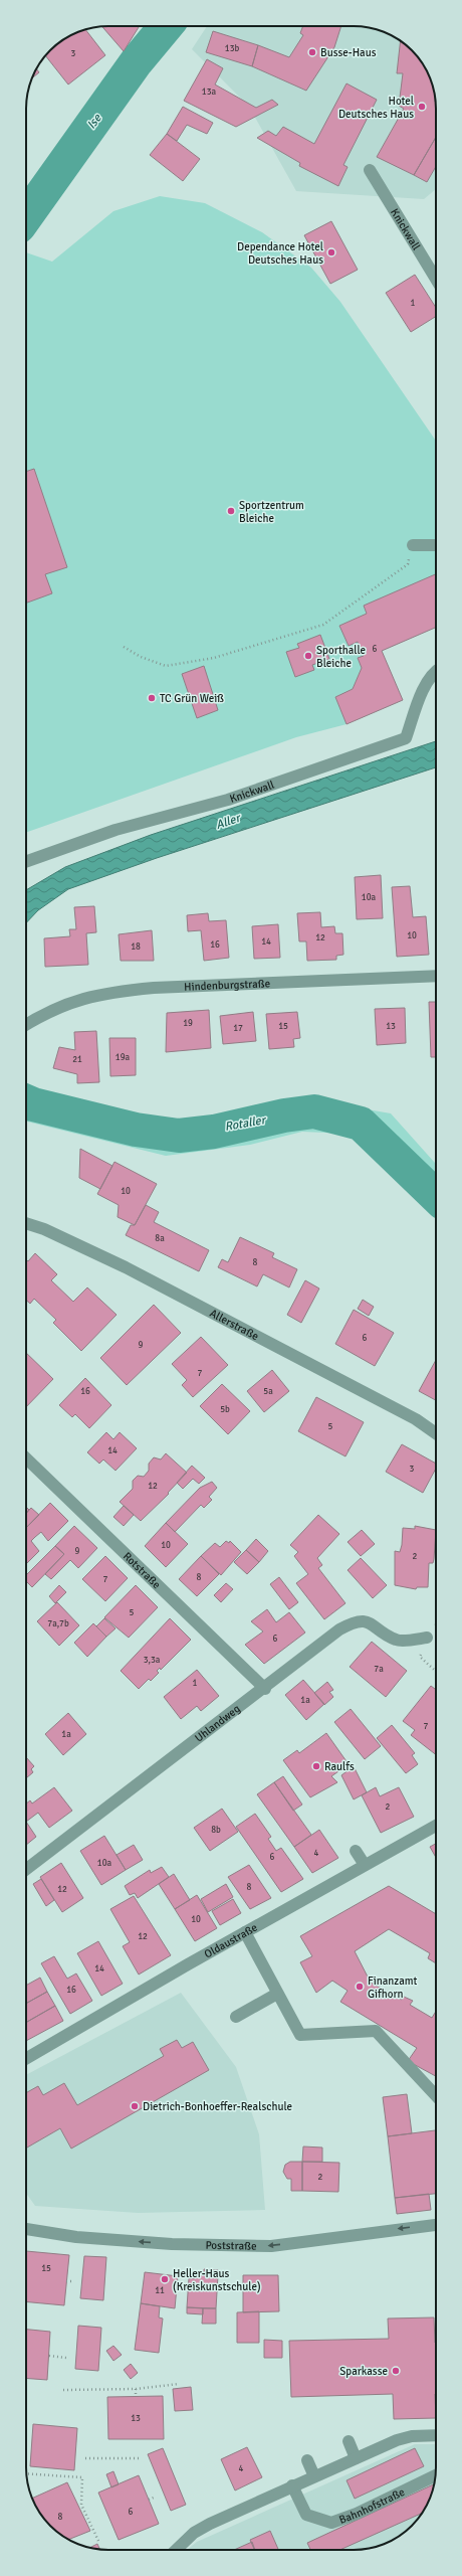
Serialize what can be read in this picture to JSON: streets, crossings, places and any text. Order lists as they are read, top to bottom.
{
  "streets": {
    "street": [
      "Knickwall",
      "Hindenburgstraße",
      "Allerstraße",
      "Rotstraße",
      "Uhlandweg",
      "Oldaustraße",
      "Poststraße",
      "Bahnhofstraße"
    ]
  },
  "crossings": [
    ["Rotstraße", "Uhlandweg"]
  ],
  "one_way": ["Poststraße"],
  "water": ["Ise", "Aller", "Rotaller"],
  "places": [
    "Busse-Haus",
    "Hotel Deutsches Haus",
    "Dependance Hotel Deutsches Haus",
    "Sportzentrum Bleiche",
    "Sporthalle Bleiche",
    "TC Grün Weiß",
    "Raulfs",
    "Finanzamt Gifhorn",
    "Dietrich-Bonhoeffer-Realschule",
    "Heller-Haus (Kreiskunstschule)",
    "Sparkasse"
  ],
  "house_numbers": [
    "13b",
    "3",
    "13a",
    "1",
    "6",
    "10a",
    "10",
    "12",
    "14",
    "16",
    "18",
    "19",
    "15",
    "13",
    "17",
    "19a",
    "21",
    "10",
    "8a",
    "8",
    "6",
    "9",
    "7",
    "16",
    "5a",
    "5b",
    "5",
    "14",
    "3",
    "12",
    "10",
    "9",
    "2",
    "8",
    "7",
    "5",
    "7a,7b",
    "6",
    "3,3a",
    "7a",
    "1",
    "1a",
    "7",
    "1a",
    "2",
    "8b",
    "4",
    "6",
    "10a",
    "8",
    "12",
    "10",
    "12",
    "14",
    "16",
    "2",
    "15",
    "11",
    "13",
    "4",
    "6",
    "8"
  ]
}
